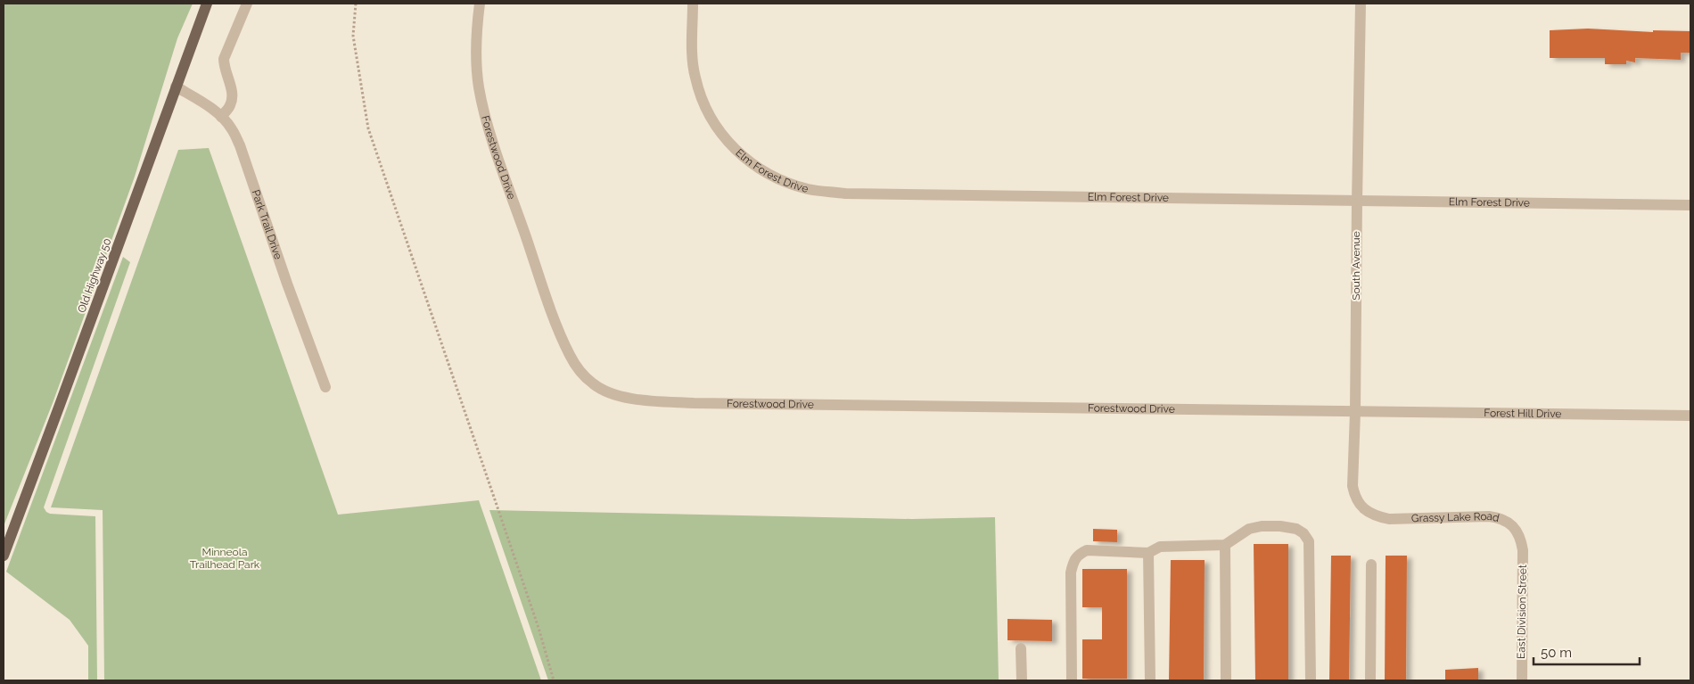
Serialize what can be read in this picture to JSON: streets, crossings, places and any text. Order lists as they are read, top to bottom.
{
  "streets": {
    "main road": ["Old Highway 50"],
    "street": [
      "Forestwood Drive",
      "Elm Forest Drive",
      "Park Trail Drive",
      "South Avenue",
      "Forest Hill Drive",
      "Grassy Lake Road",
      "East Division Street"
    ]
  },
  "crossings": [
    ["Forestwood Drive", "South Avenue"],
    ["Forestwood Drive", "Forest Hill Drive"],
    ["Elm Forest Drive", "South Avenue"],
    ["Park Trail Drive", "Old Highway 50"],
    ["South Avenue", "Forest Hill Drive"],
    ["South Avenue", "Grassy Lake Road"],
    ["Grassy Lake Road", "East Division Street"]
  ],
  "parks": ["Minneola Trailhead Park"],
  "scale_bar": "50 m"
}
